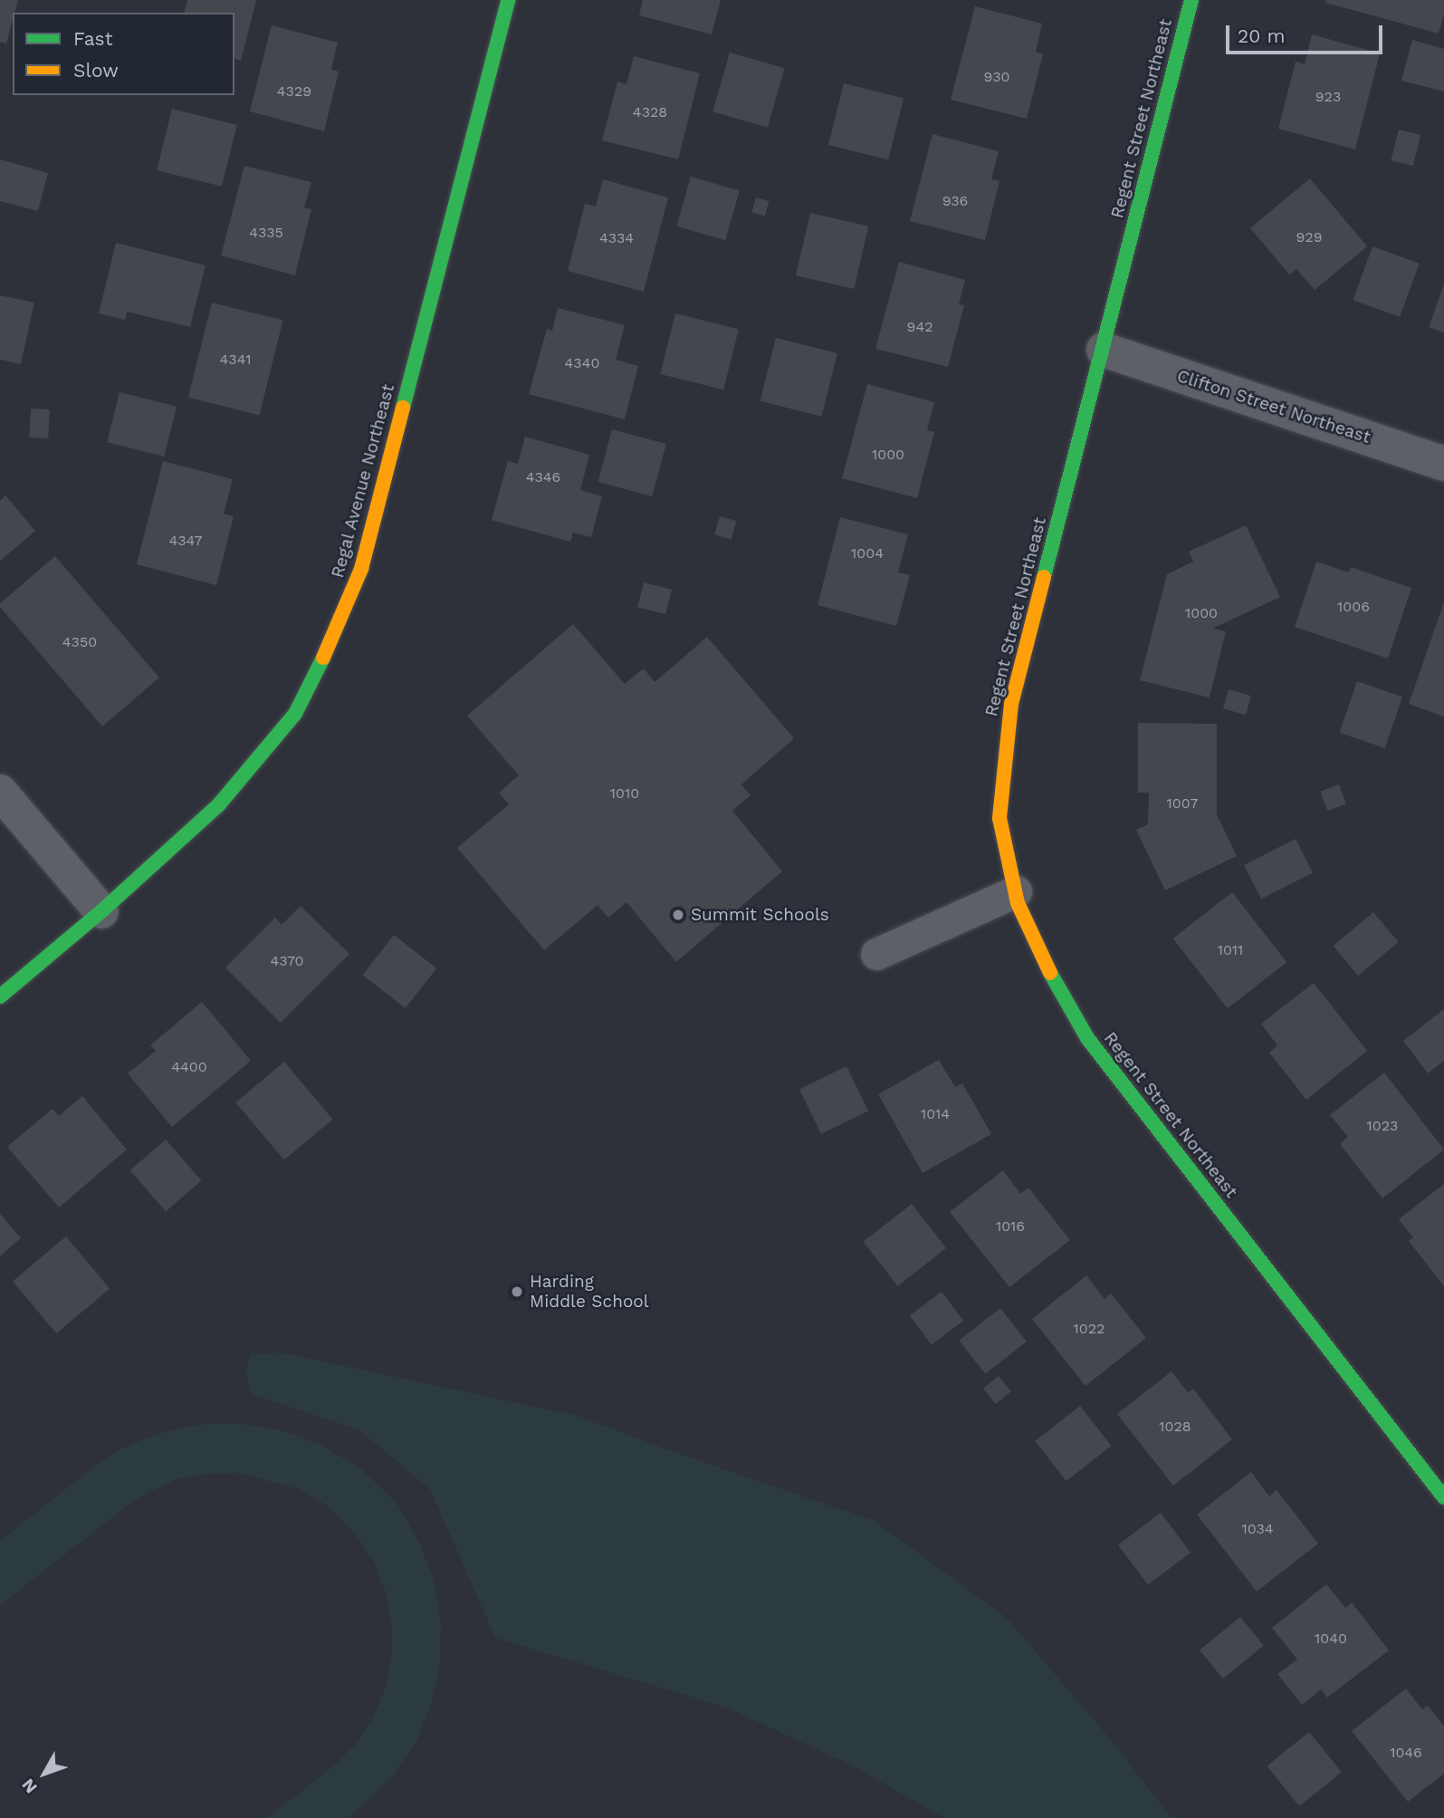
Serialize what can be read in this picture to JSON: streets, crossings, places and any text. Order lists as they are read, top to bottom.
{
  "streets": {
    "street": ["Regent Street Northeast", "Clifton Street Northeast", "Regal Avenue Northeast"]
  },
  "crossings": [
    ["Regent Street Northeast", "Clifton Street Northeast"]
  ],
  "places": ["Summit Schools", "Harding Middle School"],
  "house_numbers": [
    "930",
    "4329",
    "923",
    "4328",
    "936",
    "4335",
    "929",
    "4334",
    "942",
    "4341",
    "4340",
    "1000",
    "4346",
    "4347",
    "1004",
    "1006",
    "1000",
    "4350",
    "1010",
    "1007",
    "1011",
    "4370",
    "4400",
    "1014",
    "1023",
    "1016",
    "1022",
    "1028",
    "1034",
    "1040",
    "1046"
  ],
  "legend": ["Fast", "Slow"],
  "scale_bar": "20 m",
  "north": "bottom left"
}
